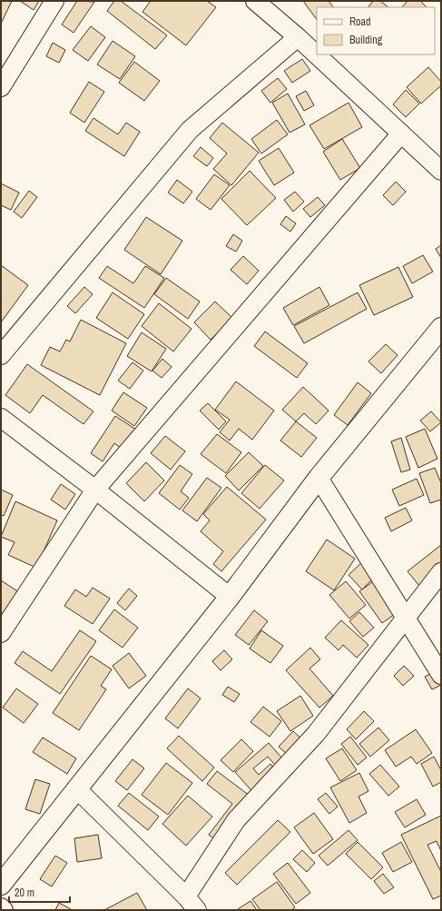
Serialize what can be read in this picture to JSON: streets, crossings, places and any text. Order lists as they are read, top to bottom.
{
  "legend": ["Road", "Building"],
  "scale_bar": "20 m"
}
